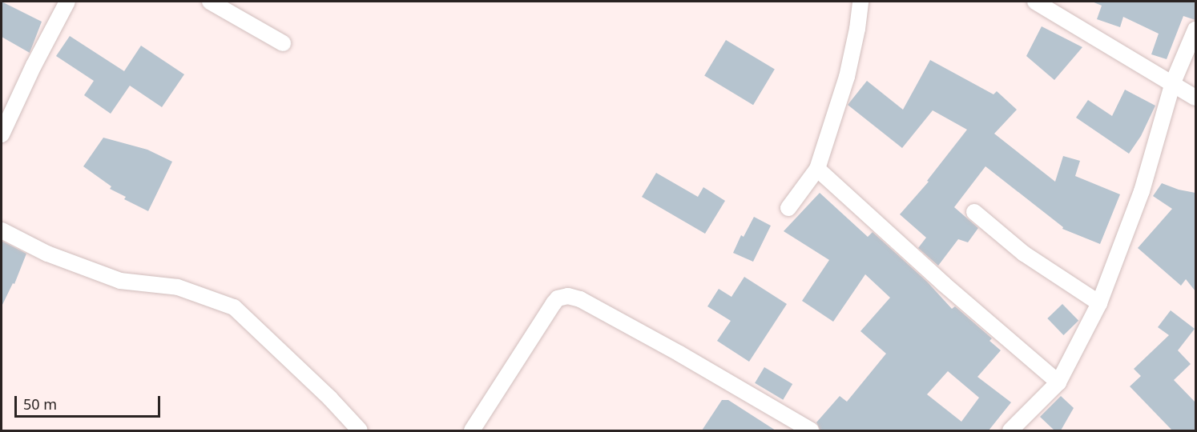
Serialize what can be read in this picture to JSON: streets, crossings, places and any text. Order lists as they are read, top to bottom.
{
  "scale_bar": "50 m"
}
